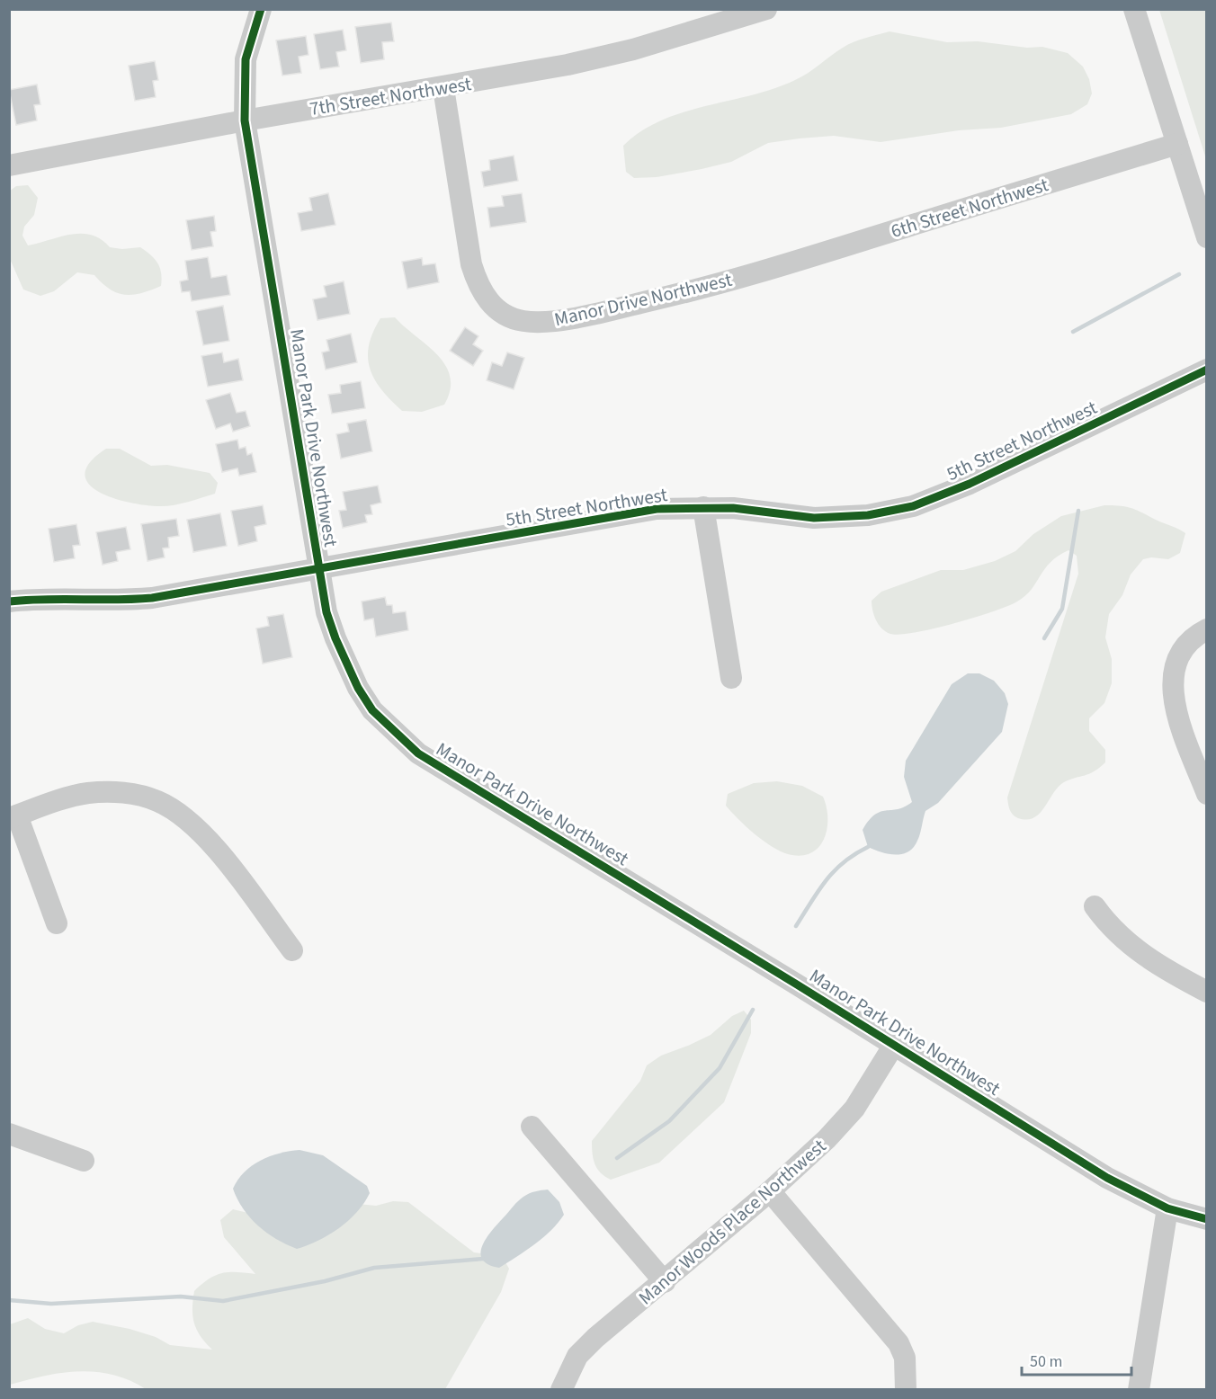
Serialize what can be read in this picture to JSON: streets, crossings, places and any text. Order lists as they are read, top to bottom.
{
  "streets": {
    "street": [
      "7th Street Northwest",
      "6th Street Northwest",
      "Manor Drive Northwest",
      "Manor Park Drive Northwest",
      "5th Street Northwest",
      "Manor Woods Place Northwest"
    ]
  },
  "crossings": [
    ["7th Street Northwest", "Manor Drive Northwest"],
    ["7th Street Northwest", "Manor Park Drive Northwest"],
    ["6th Street Northwest", "Manor Drive Northwest"],
    ["Manor Park Drive Northwest", "5th Street Northwest"],
    ["Manor Park Drive Northwest", "Manor Woods Place Northwest"]
  ],
  "scale_bar": "50 m"
}
